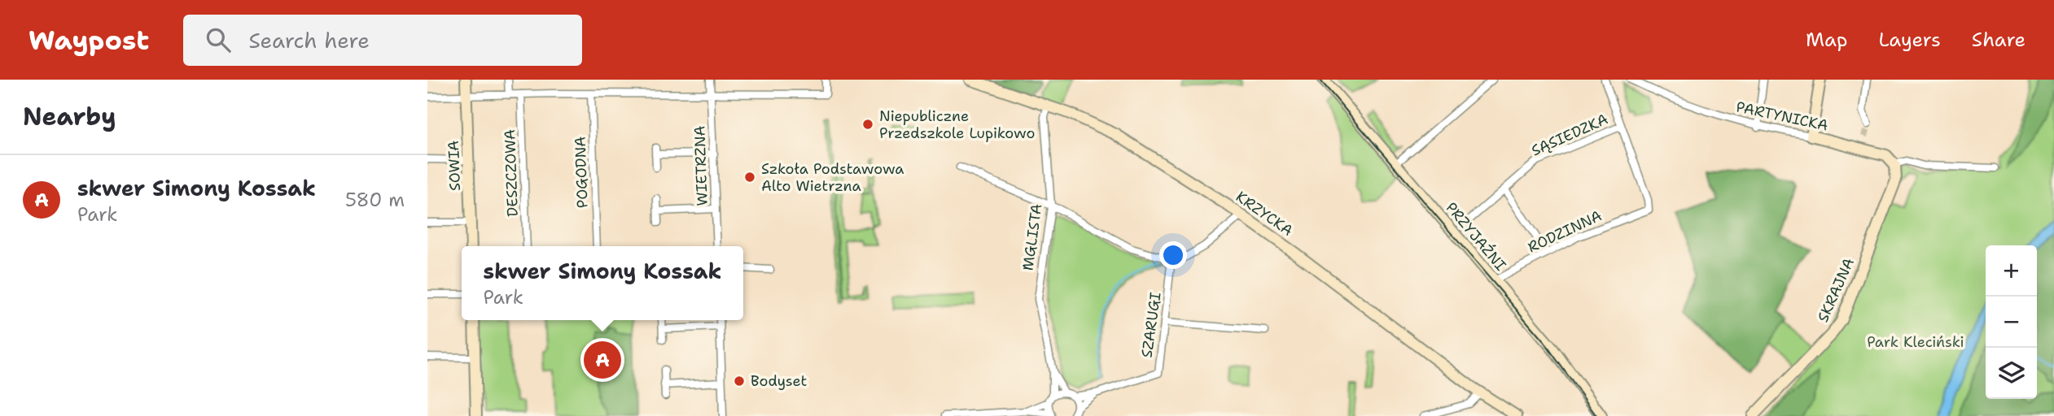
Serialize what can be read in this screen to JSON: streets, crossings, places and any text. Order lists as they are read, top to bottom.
{
  "streets": {
    "street": [
      "PARTYNICKA",
      "SĄSIEDZKA",
      "SOWIA",
      "WIETRZNA",
      "POGODNA",
      "DESZCZOWA",
      "KRZYCKA",
      "RODZINNA",
      "PRZYJAŹNI",
      "MGLISTA",
      "SKRAJNA",
      "SZARUGI"
    ]
  },
  "crossings": [
    ["PARTYNICKA", "SKRAJNA"],
    ["SĄSIEDZKA", "RODZINNA"],
    ["KRZYCKA", "MGLISTA"],
    ["RODZINNA", "PRZYJAŹNI"]
  ],
  "parks": ["Park Kleciński"],
  "places": ["Niepubliczne Przedszkole Lupikowo", "Szkoła Podstawowa Alto Wietrzna", "Bodyset"],
  "page": {
    "header": "Waypost",
    "search": "Search here",
    "nav": ["Map", "Layers", "Share"],
    "heading": "Nearby",
    "list": [
      {
        "mark": "A",
        "name": "skwer Simony Kossak",
        "note": "Park",
        "value": "580 m"
      }
    ],
    "map_buttons": ["+", "−"],
    "popup": ["skwer Simony Kossak", "Park"],
    "pins": "A"
  }
}
